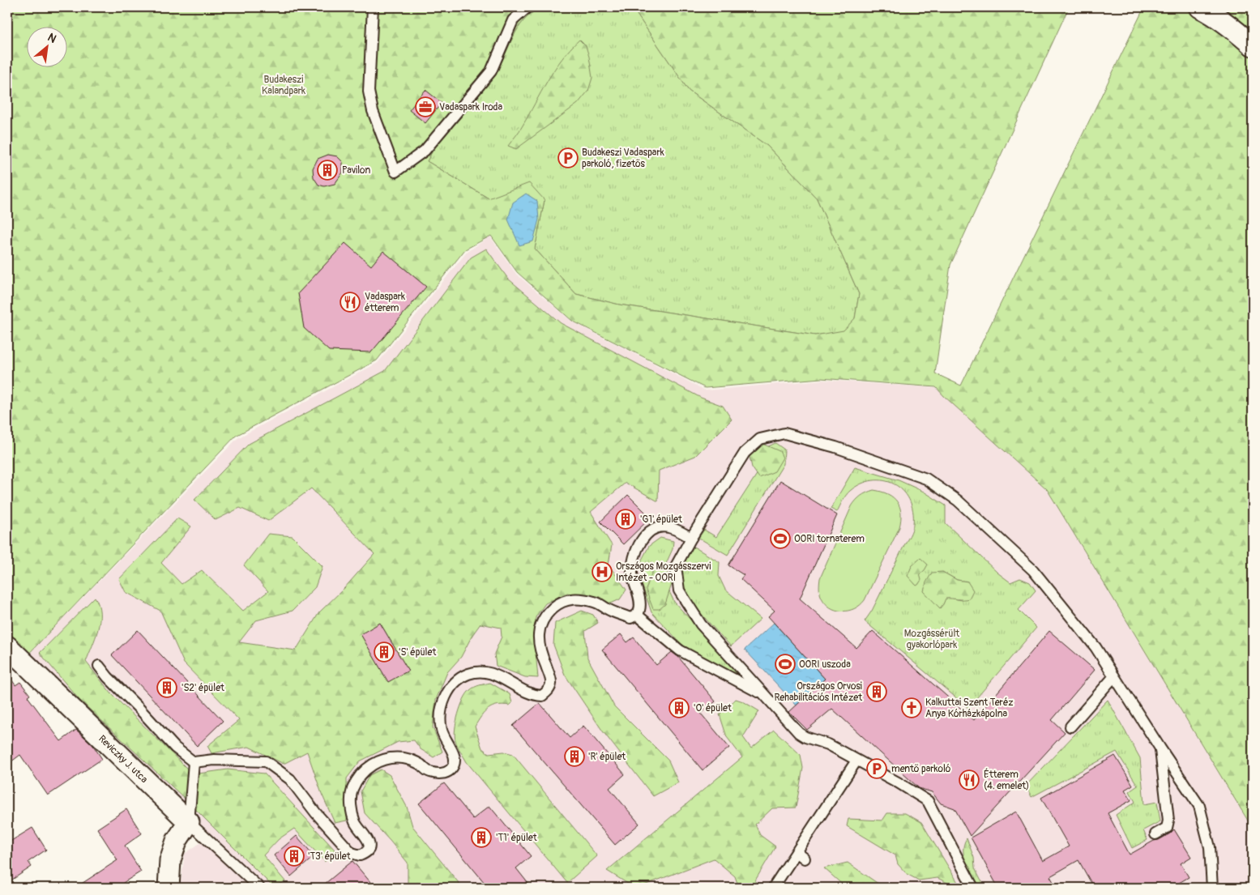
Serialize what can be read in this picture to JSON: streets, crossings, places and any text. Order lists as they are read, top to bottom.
{
  "streets": {
    "street": ["Reviczky J. utca"]
  },
  "parks": ["Budakeszi Kalandpark", "Mozgássérült gyakorlópark"],
  "places": {
    "office": ["Vadaspark Iroda"],
    "parking": ["Budakeszi Vadaspark parkoló, fizetős", "mentő parkoló"],
    "building": [
      "Pavilon",
      "'G1' épület",
      "'S' épület",
      "'S2' épület",
      "Országos Orvosi Rehabilitációs Intézet",
      "'O' épület",
      "'R' épület",
      "'T1' épület",
      "'T3' épület"
    ],
    "restaurant": ["Vadaspark étterem", "Étterem (4. emelet)"],
    "sports": ["OORI tornaterem", "OORI uszoda"],
    "hospital": ["Országos Mozgásszervi Intézet - OORI"],
    "church": ["Kalkuttai Szent Teréz Anya Kórházkápolna"]
  },
  "north": "top right"
}
